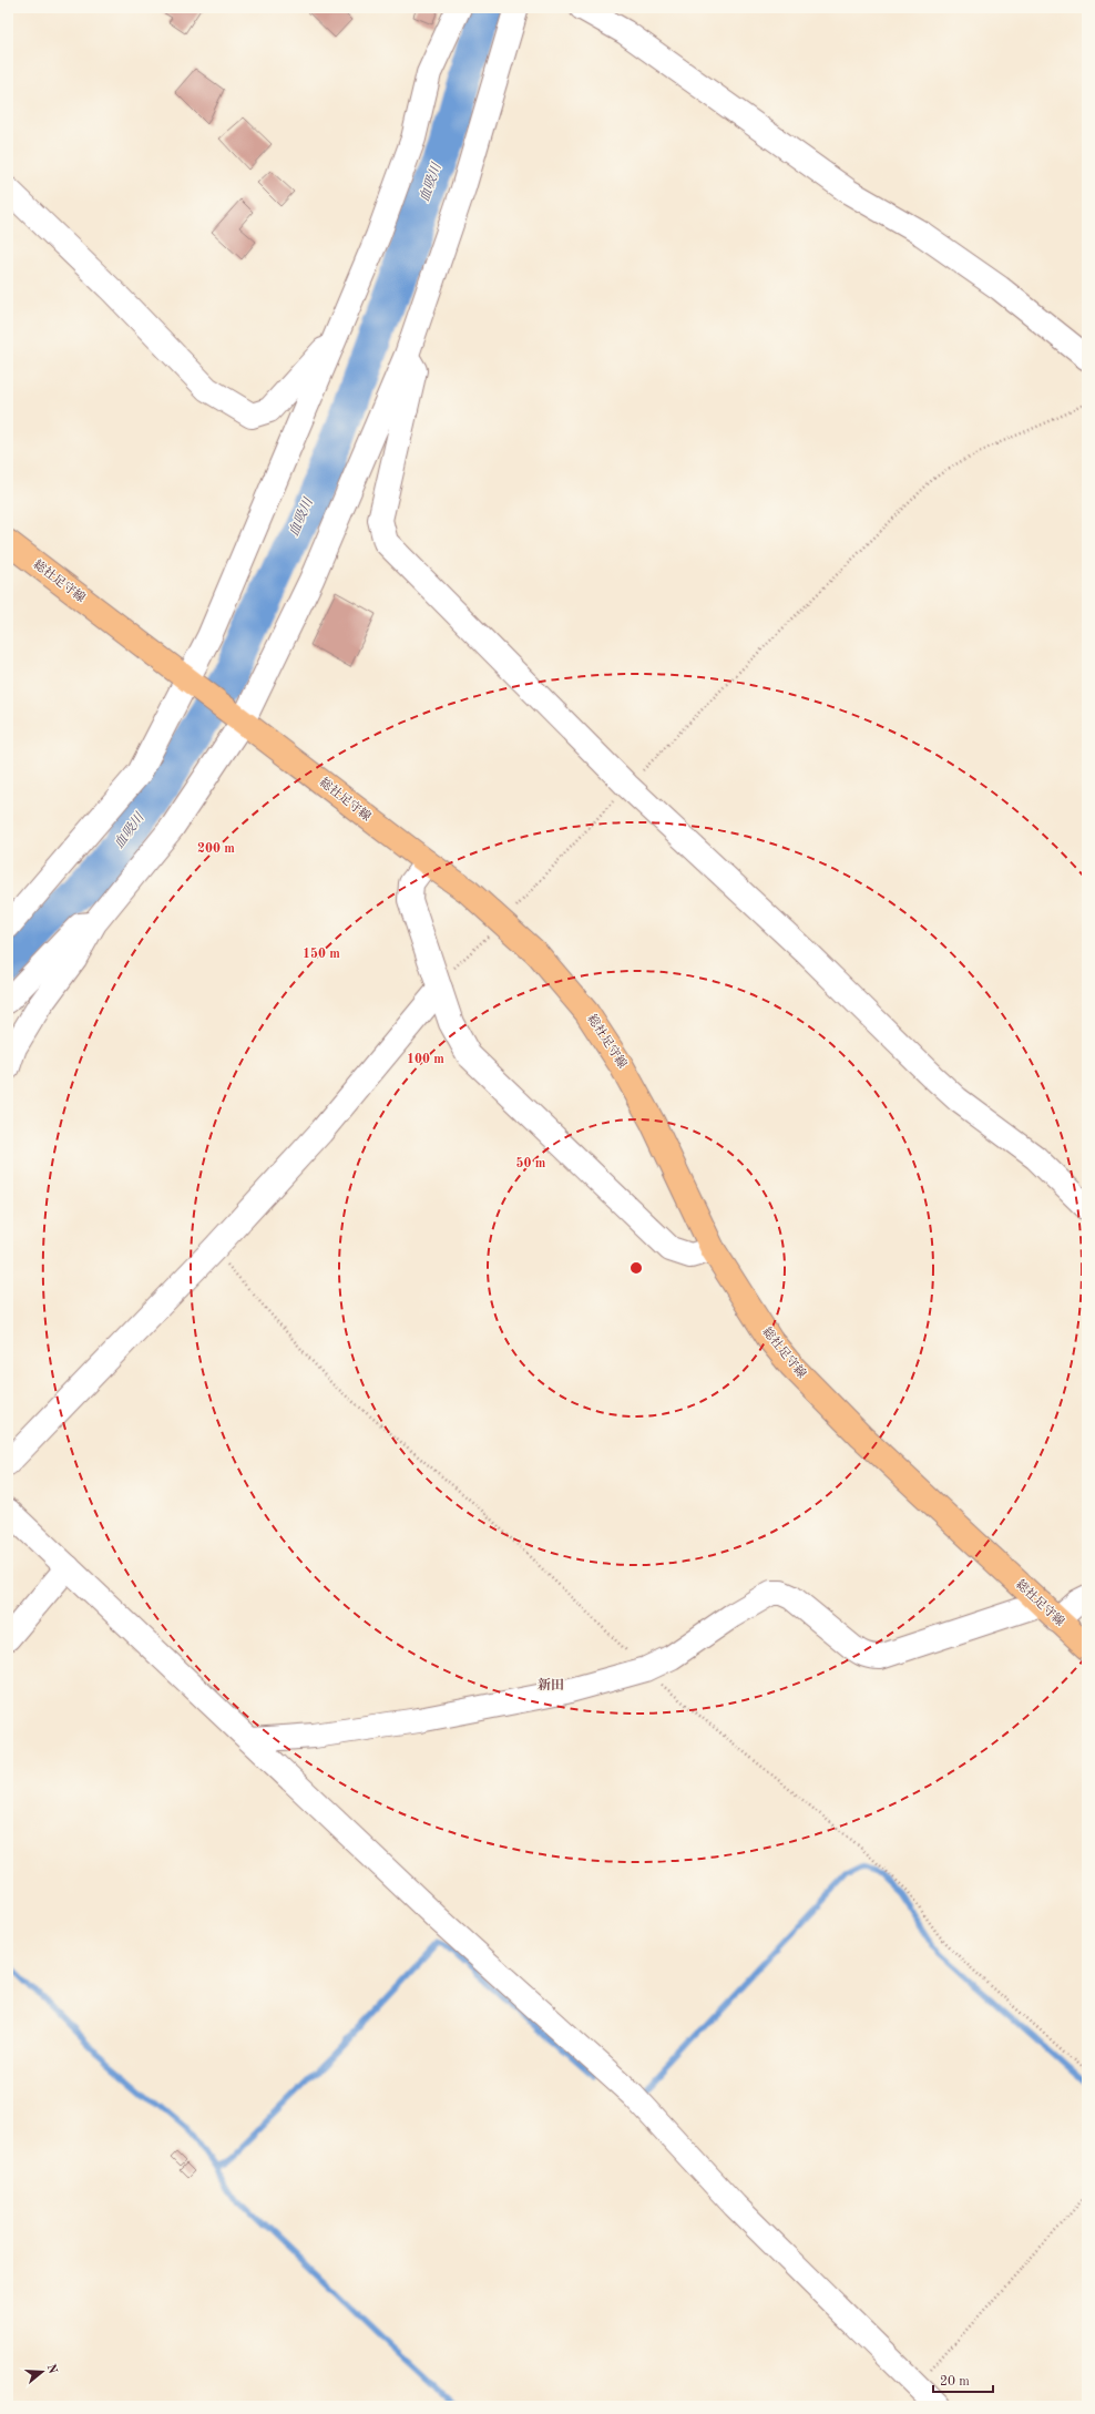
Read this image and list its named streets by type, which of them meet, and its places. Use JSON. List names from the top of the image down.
{
  "streets": {
    "main road": ["総社足守線"]
  },
  "districts": ["新田"],
  "water": ["血吸川"],
  "scale_bar": "20 m",
  "north": "right",
  "rings": [
    "200 m",
    "150 m",
    "100 m",
    "50 m"
  ]
}
